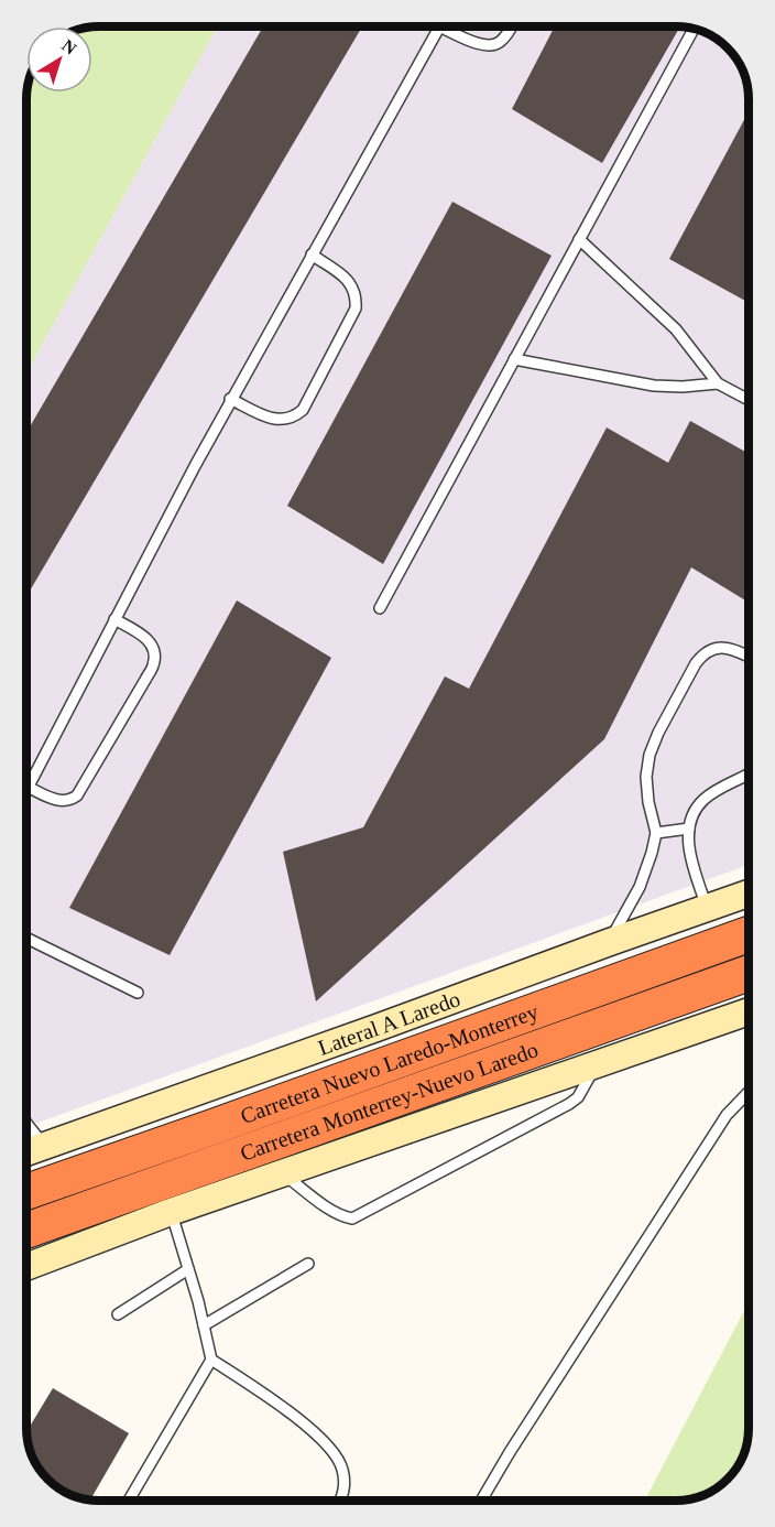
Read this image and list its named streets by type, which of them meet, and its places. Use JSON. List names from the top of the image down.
{
  "streets": {
    "highway": ["Carretera Nuevo Laredo-Monterrey", "Carretera Monterrey-Nuevo Laredo"],
    "street": ["Lateral A Laredo"]
  },
  "north": "top right"
}
